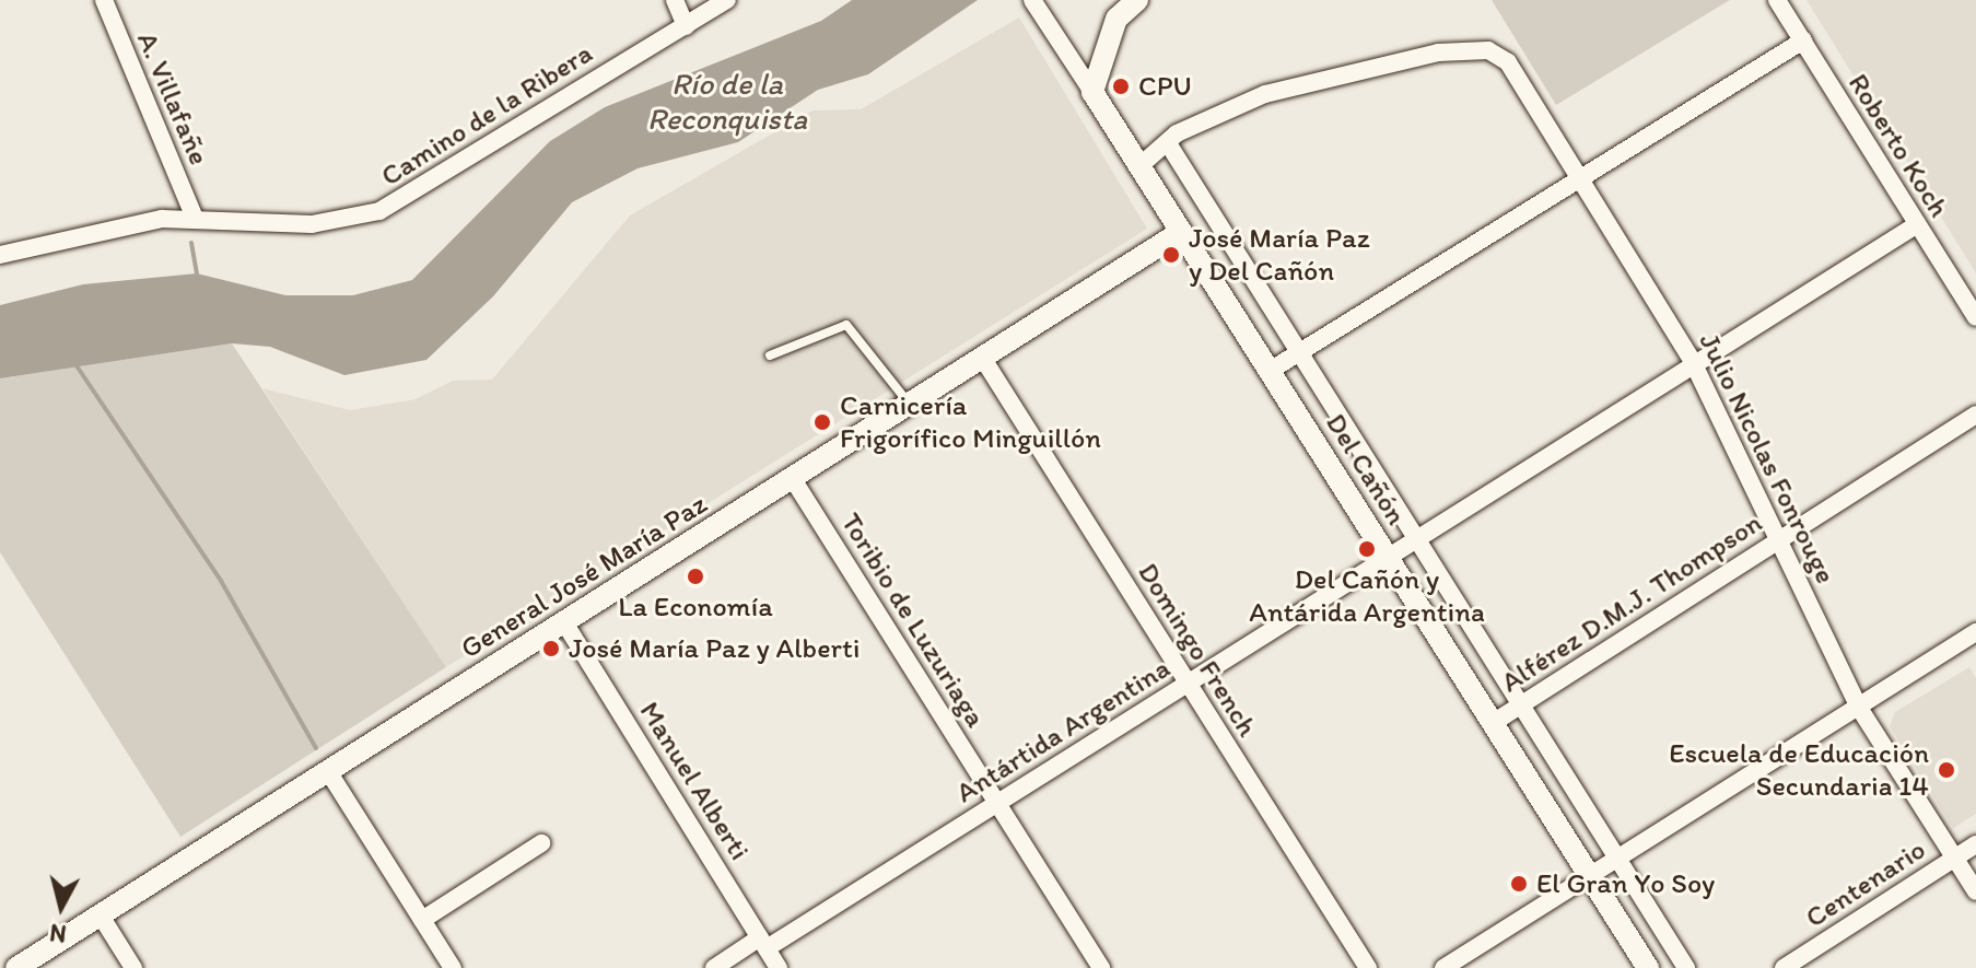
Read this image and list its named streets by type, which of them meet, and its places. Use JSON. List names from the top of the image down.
{
  "streets": {
    "street": [
      "A. Villafañe",
      "Camino de la Ribera",
      "Roberto Koch",
      "Julio Nicolas Fonrouge",
      "Del Cañón",
      "General José María Paz",
      "Alférez D.M.J. Thompson",
      "Toribio de Luzuriaga",
      "Domingo French",
      "Antártida Argentina",
      "Manuel Alberti",
      "Centenario"
    ]
  },
  "crossings": [
    ["A. Villafañe", "Camino de la Ribera"],
    ["Roberto Koch", "Antártida Argentina"],
    ["Julio Nicolas Fonrouge", "Del Cañón"],
    ["Julio Nicolas Fonrouge", "Alférez D.M.J. Thompson"],
    ["Julio Nicolas Fonrouge", "Antártida Argentina"],
    ["Julio Nicolas Fonrouge", "Centenario"],
    ["Del Cañón", "General José María Paz"],
    ["Del Cañón", "Alférez D.M.J. Thompson"],
    ["Del Cañón", "Antártida Argentina"],
    ["General José María Paz", "Toribio de Luzuriaga"],
    ["General José María Paz", "Domingo French"],
    ["General José María Paz", "Manuel Alberti"],
    ["Toribio de Luzuriaga", "Antártida Argentina"],
    ["Domingo French", "Antártida Argentina"],
    ["Antártida Argentina", "Manuel Alberti"]
  ],
  "water": ["Río de la Reconquista"],
  "places": [
    "CPU",
    "José María Paz y Del Cañón",
    "Carnicería Frigorífico Minguillón",
    "Del Cañón y Antárida Argentina",
    "La Economía",
    "José María Paz y Alberti",
    "Escuela de Educación Secundaria 14",
    "El Gran Yo Soy"
  ],
  "north": "bottom"
}
